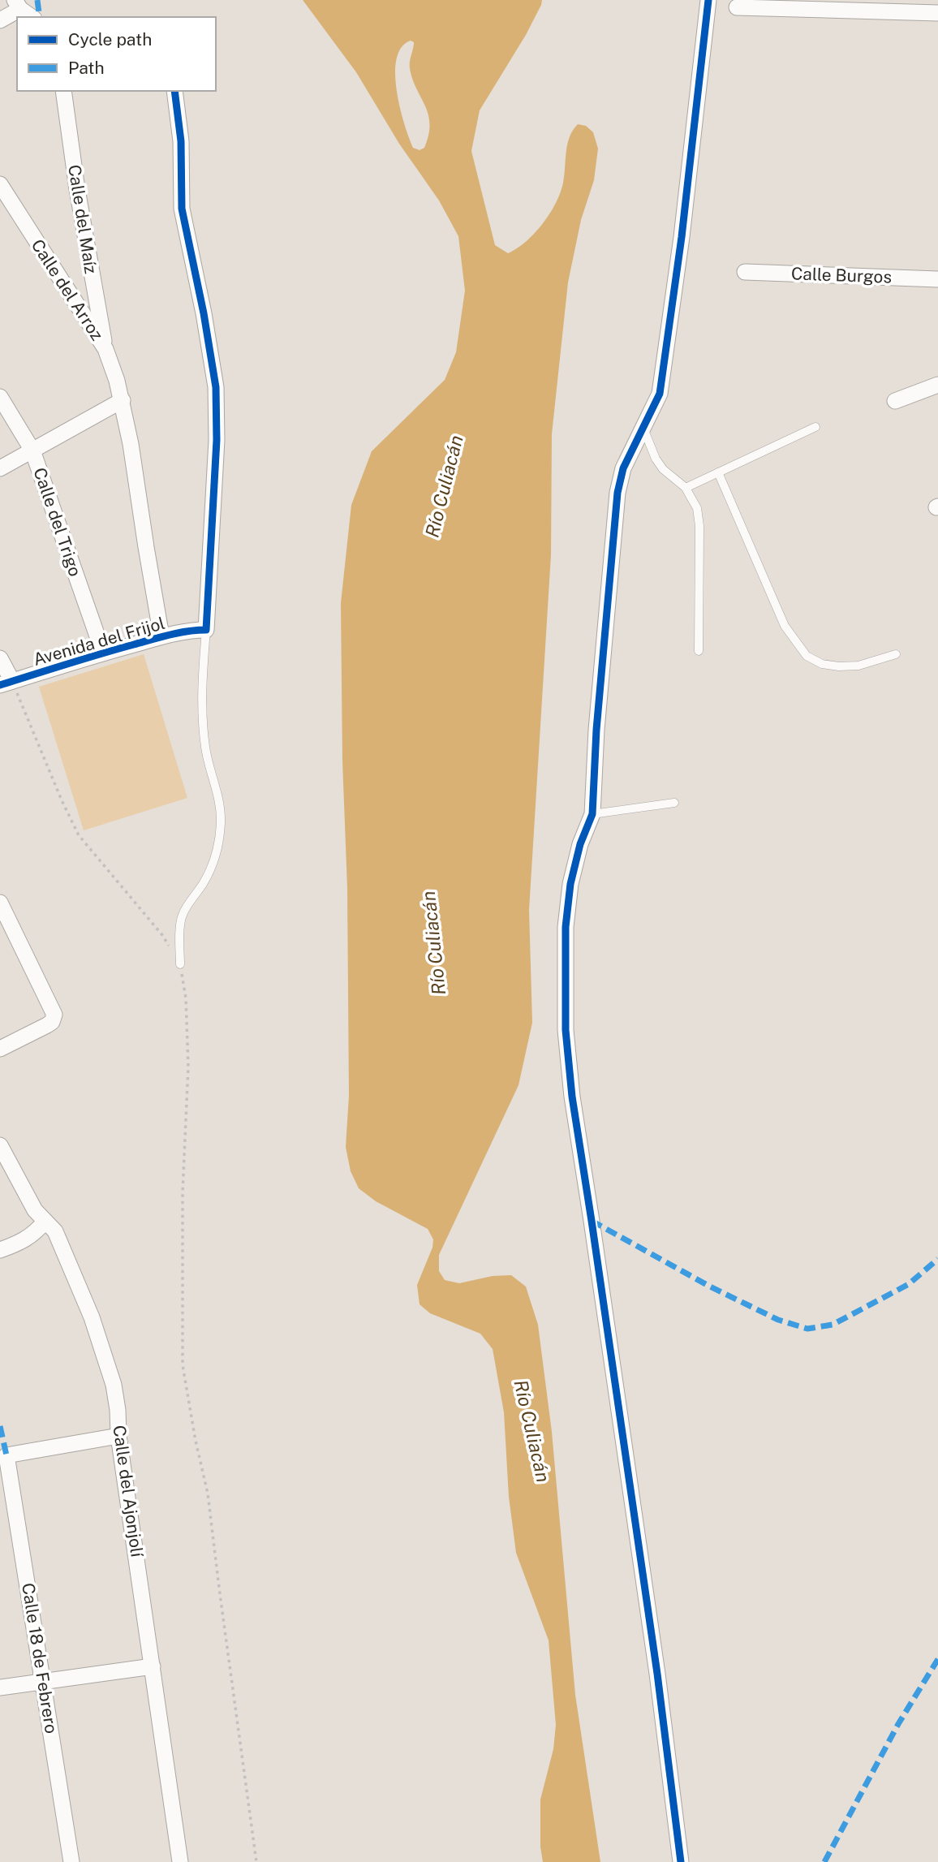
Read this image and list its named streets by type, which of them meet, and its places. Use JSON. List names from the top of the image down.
{
  "streets": {
    "street": [
      "Calle del Maíz",
      "Calle Burgos",
      "Calle del Arroz",
      "Calle del Trigo",
      "Avenida del Frijol",
      "Calle del Ajonjolí",
      "Calle 18 de Febrero"
    ]
  },
  "crossings": [
    ["Calle del Maíz", "Calle del Arroz"],
    ["Calle del Trigo", "Avenida del Frijol"],
    ["Calle del Ajonjolí", "Calle 18 de Febrero"]
  ],
  "water": ["Río Culiacán"],
  "legend": ["Cycle path", "Path"]
}
